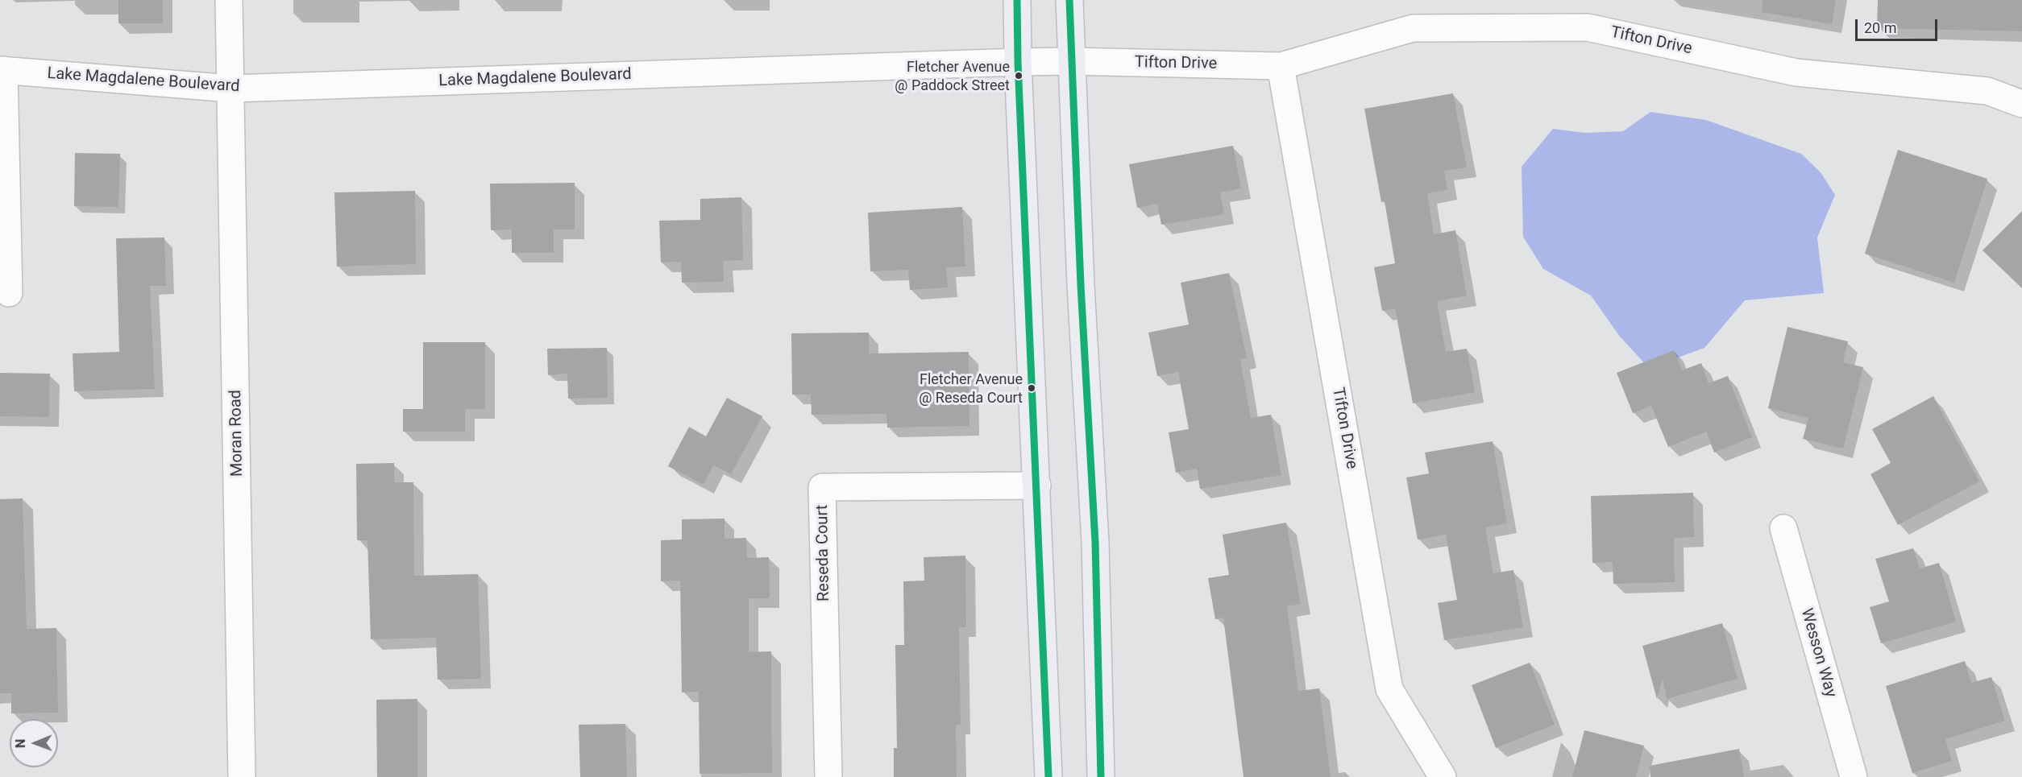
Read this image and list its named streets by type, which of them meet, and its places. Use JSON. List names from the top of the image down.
{
  "streets": {
    "street": [
      "Tifton Drive",
      "Lake Magdalene Boulevard",
      "Moran Road",
      "Reseda Court",
      "Wesson Way"
    ]
  },
  "crossings": [
    ["Tifton Drive", "Lake Magdalene Boulevard"],
    ["Lake Magdalene Boulevard", "Moran Road"]
  ],
  "places": ["Fletcher Avenue @ Paddock Street", "Fletcher Avenue @ Reseda Court"],
  "scale_bar": "20 m",
  "north": "left"
}
